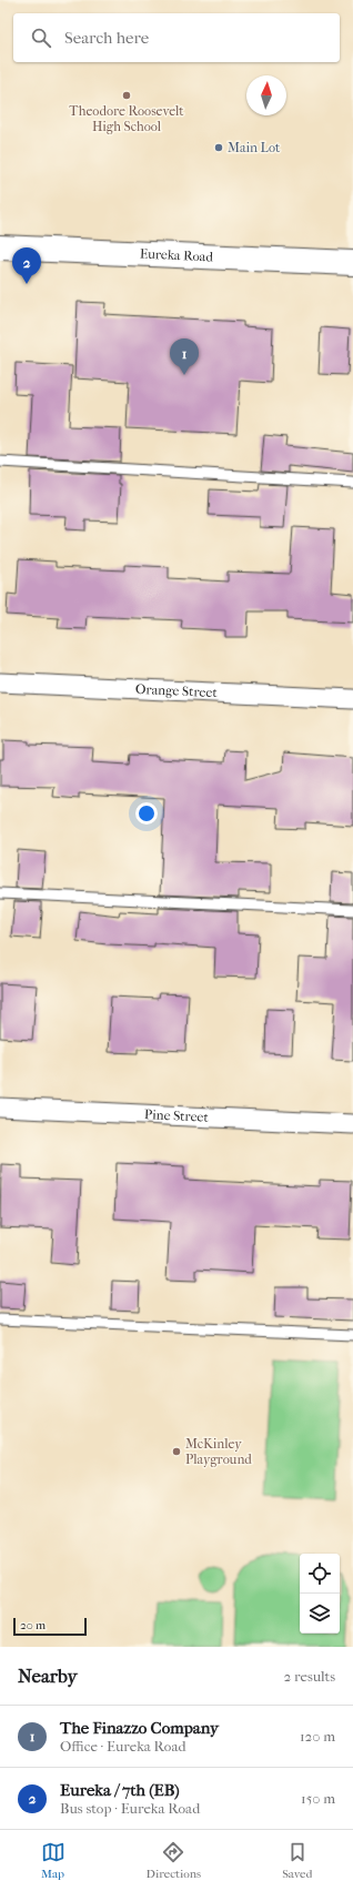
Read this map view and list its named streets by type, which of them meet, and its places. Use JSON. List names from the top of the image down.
{
  "streets": {
    "main road": ["Eureka Road"],
    "street": ["Orange Street", "Pine Street"]
  },
  "places": ["Theodore Roosevelt High School", "Main Lot", "McKinley Playground"],
  "scale_bar": "20 m",
  "north": "top",
  "page": {
    "search": "Search here",
    "pins": ["2", "1"],
    "scale": "20 m",
    "heading": ["Nearby", "2 results"],
    "list": [
      {
        "mark": "1",
        "name": "The Finazzo Company",
        "note": "Office · Eureka Road",
        "value": "120 m"
      },
      {
        "mark": "2",
        "name": "Eureka / 7th (EB)",
        "note": "Bus stop · Eureka Road",
        "value": "150 m"
      }
    ],
    "nav": ["Map", "Directions", "Saved"]
  }
}
